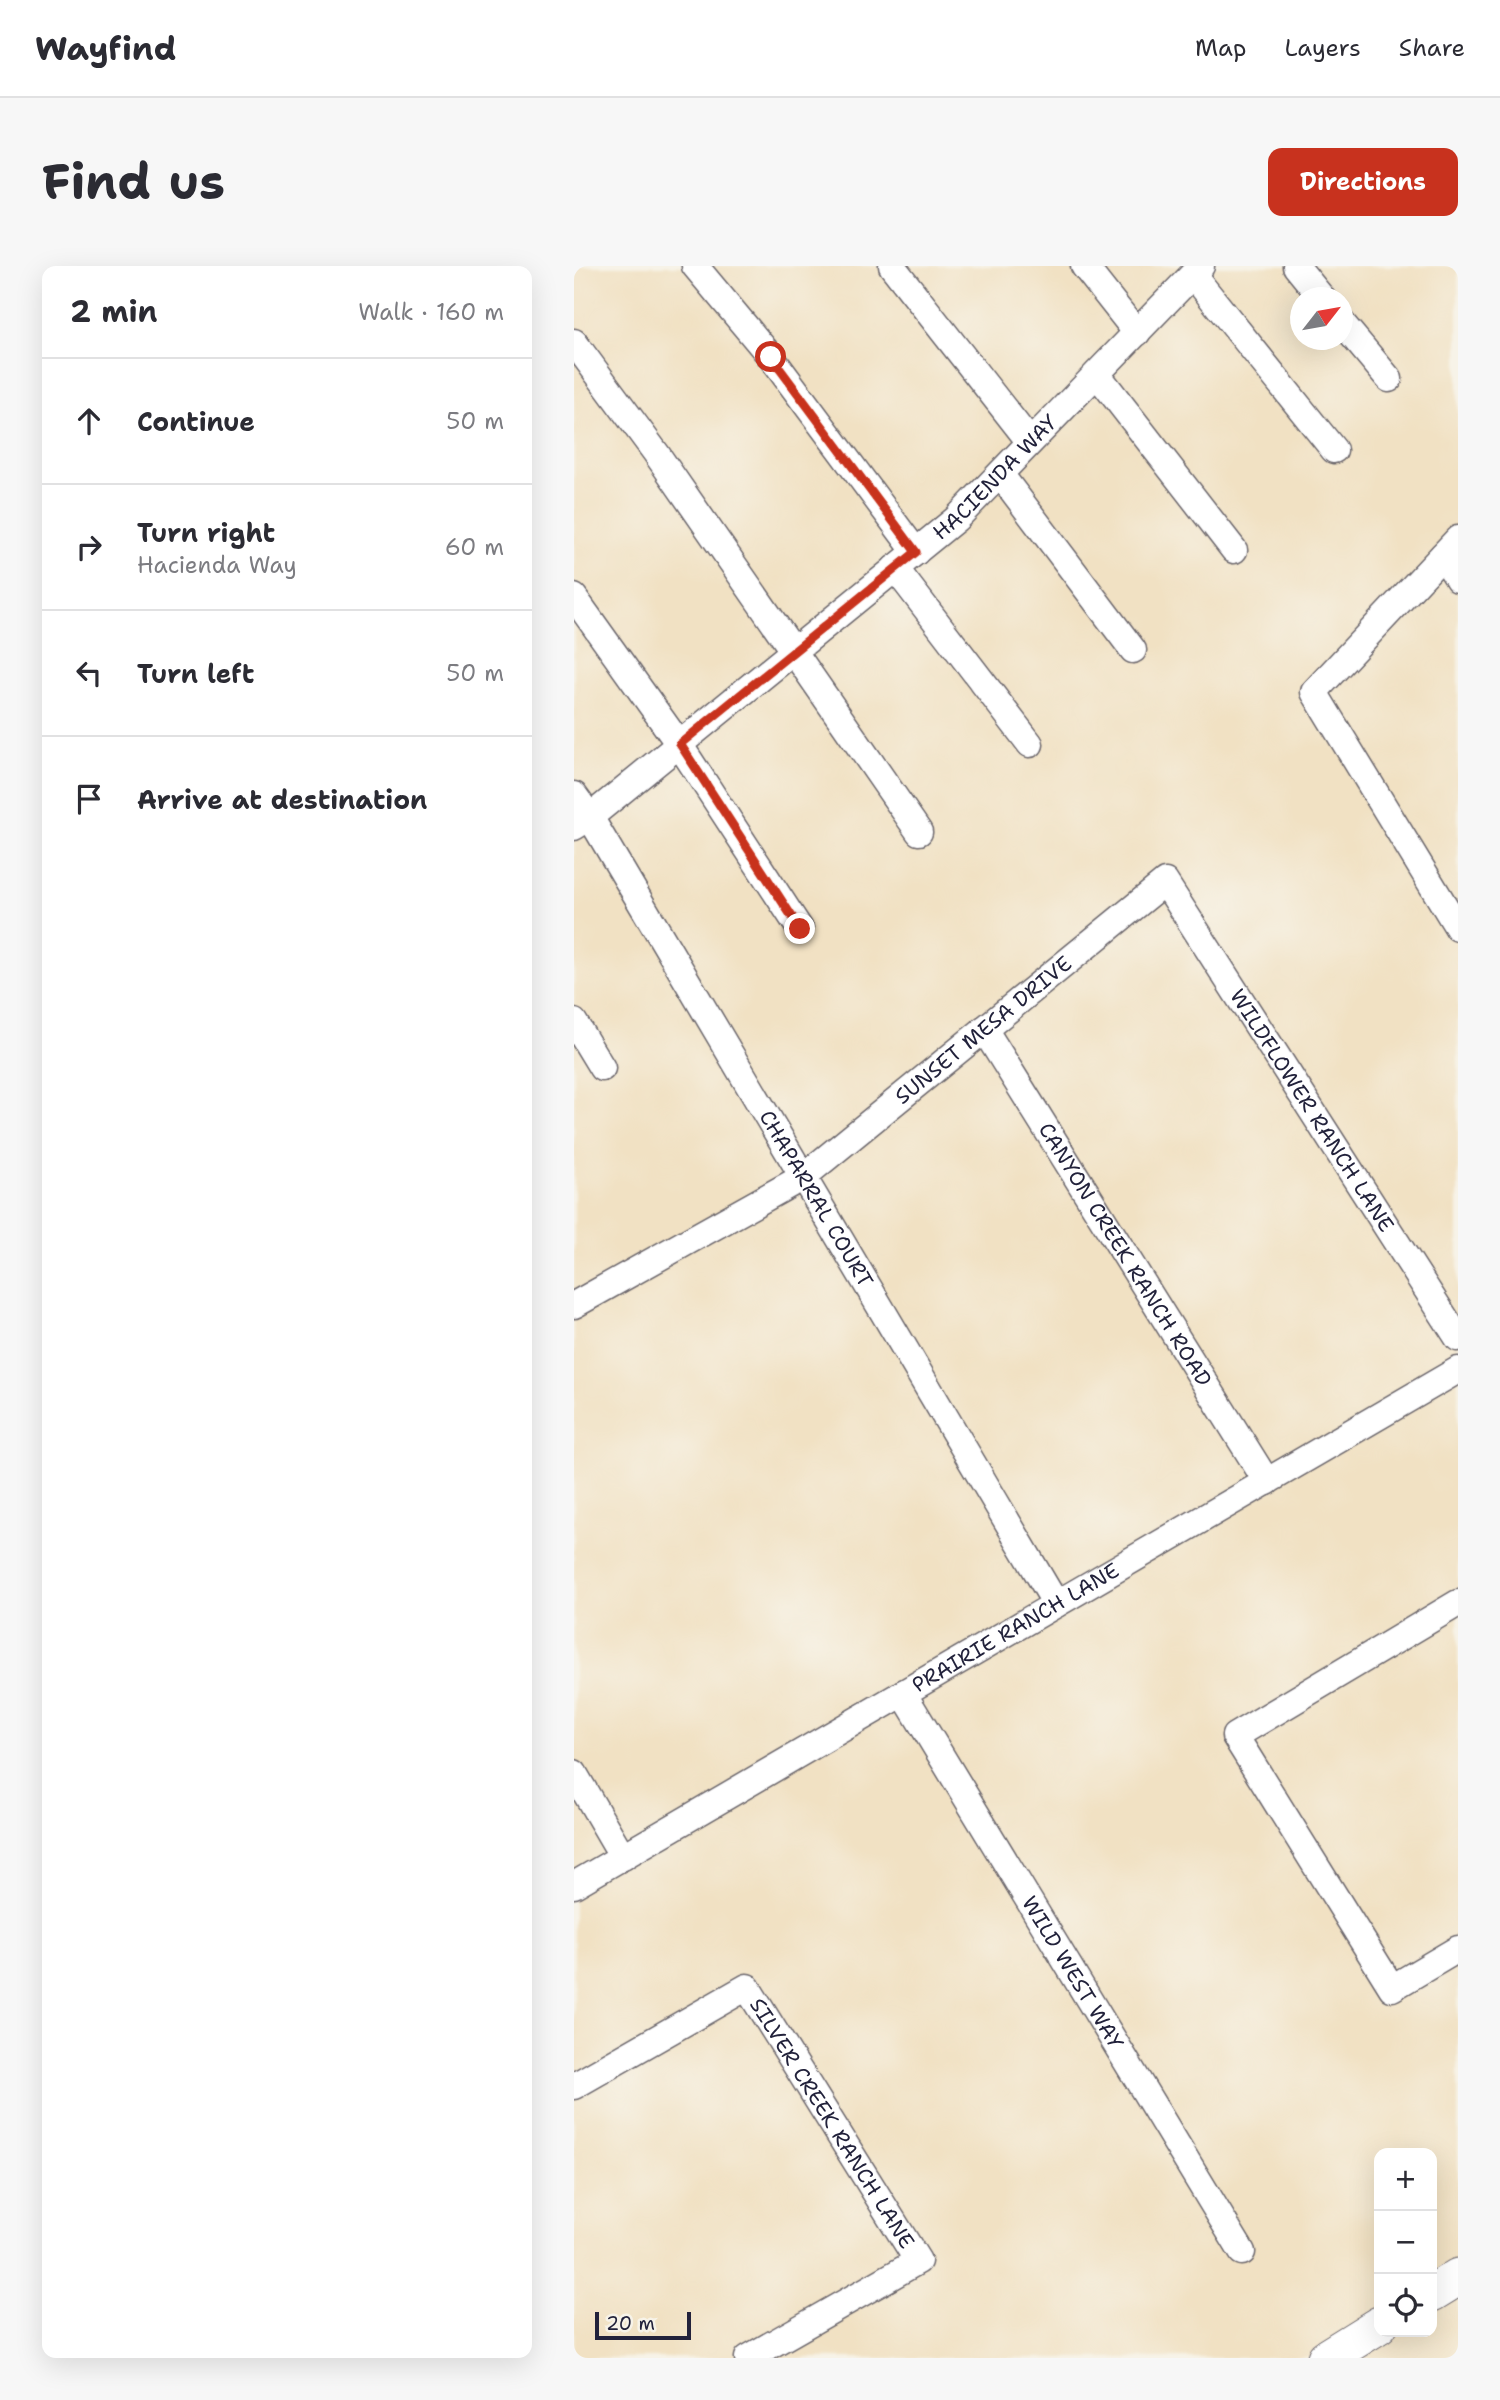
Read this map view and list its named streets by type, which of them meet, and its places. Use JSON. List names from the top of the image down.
{
  "streets": {
    "street": [
      "HACIENDA WAY",
      "SUNSET MESA DRIVE",
      "WILDFLOWER RANCH LANE",
      "CHAPARRAL COURT",
      "CANYON CREEK RANCH ROAD",
      "PRAIRIE RANCH LANE",
      "WILD WEST WAY",
      "SILVER CREEK RANCH LANE"
    ]
  },
  "crossings": [
    ["HACIENDA WAY", "CHAPARRAL COURT"],
    ["SUNSET MESA DRIVE", "WILDFLOWER RANCH LANE"],
    ["SUNSET MESA DRIVE", "CHAPARRAL COURT"],
    ["SUNSET MESA DRIVE", "CANYON CREEK RANCH ROAD"],
    ["CHAPARRAL COURT", "PRAIRIE RANCH LANE"],
    ["CANYON CREEK RANCH ROAD", "PRAIRIE RANCH LANE"],
    ["PRAIRIE RANCH LANE", "WILD WEST WAY"]
  ],
  "scale_bar": "20 m",
  "north": "top right",
  "page": {
    "header": "Wayfind",
    "nav": ["Map", "Layers", "Share"],
    "buttons": "Directions",
    "title": "Find us",
    "heading": ["2 min", "Walk · 160 m"],
    "list": [
      ["Continue", "50 m"],
      ["Turn right", "Hacienda Way", "60 m"],
      ["Turn left", "50 m"],
      "Arrive at destination"
    ],
    "map_buttons": ["+", "−"],
    "scale": "20 m"
  }
}
